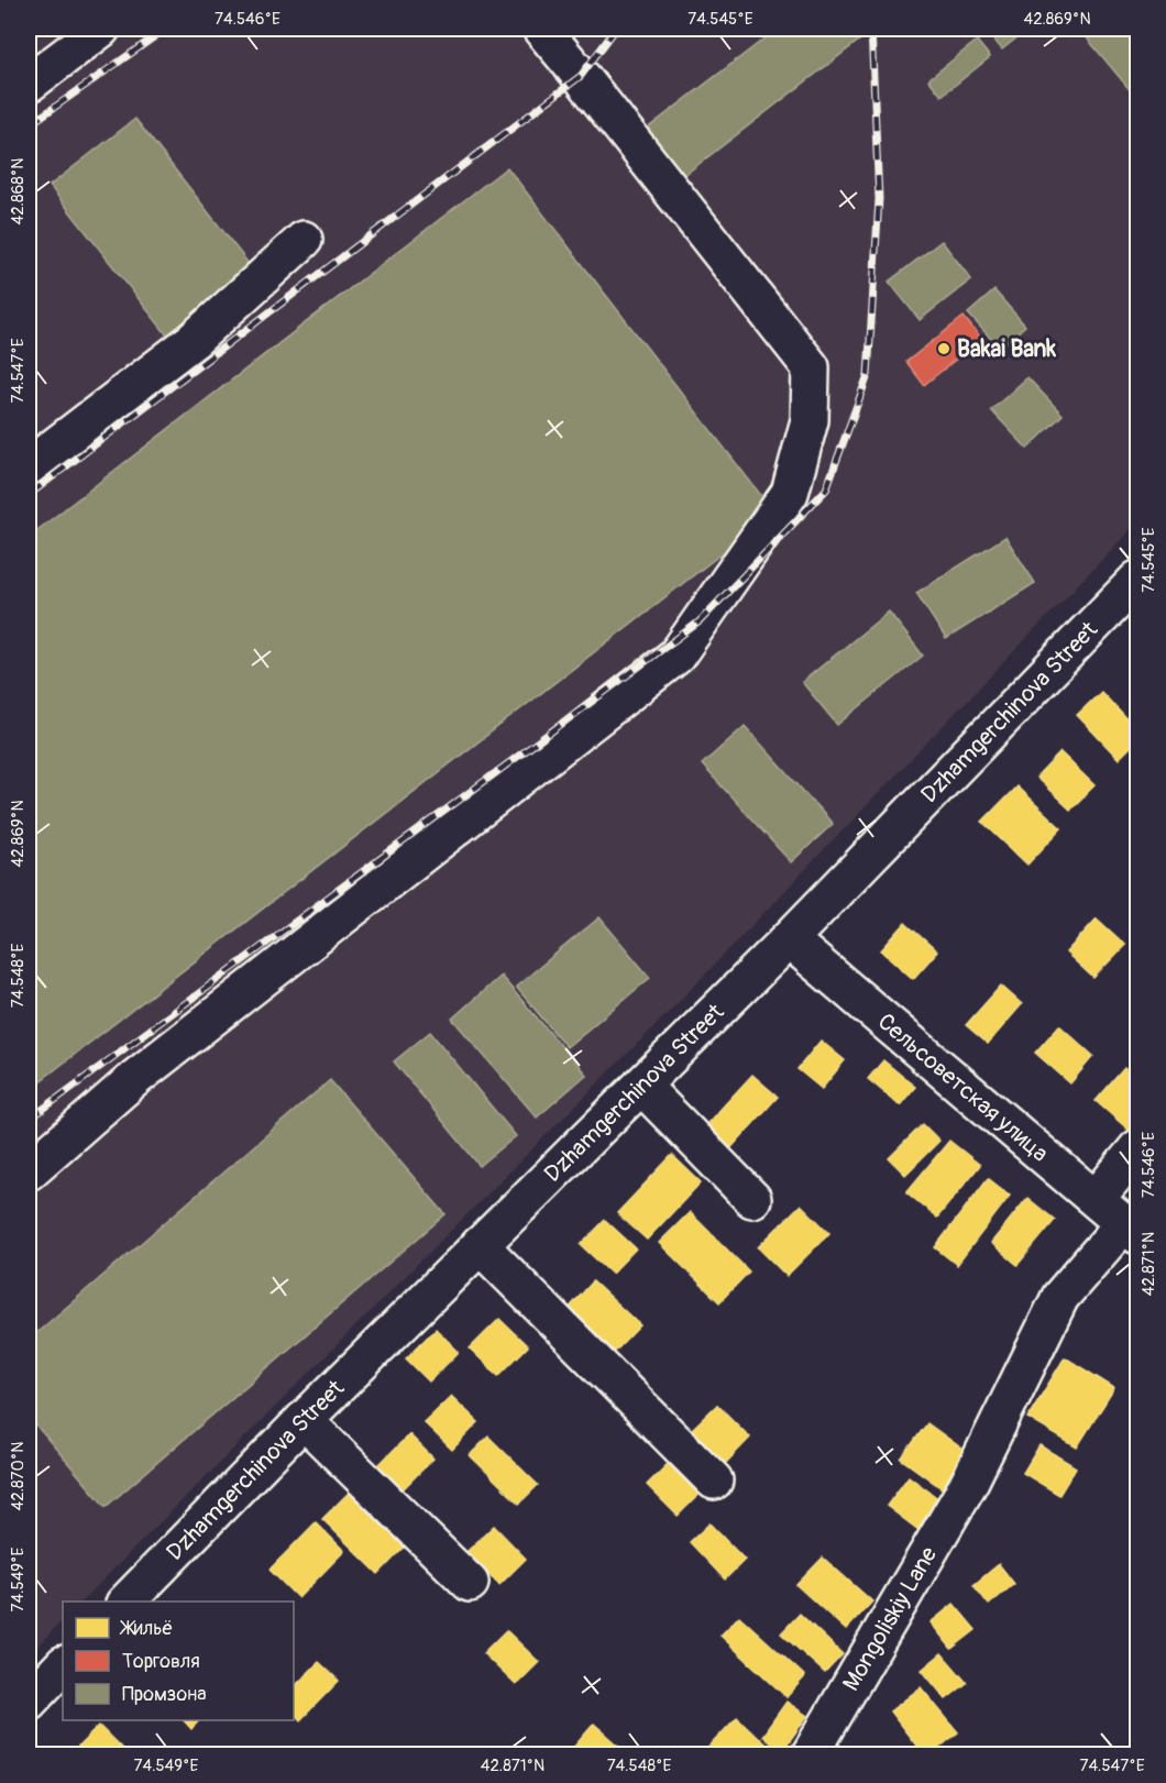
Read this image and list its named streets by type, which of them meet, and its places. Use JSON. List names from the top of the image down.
{
  "streets": {
    "street": ["Dzhamgerchinova Street", "Сельсоветская улица", "Mongoliskiy Lane"]
  },
  "crossings": [
    ["Dzhamgerchinova Street", "Сельсоветская улица"],
    ["Сельсоветская улица", "Mongoliskiy Lane"]
  ],
  "places": ["Bakai Bank"],
  "legend": ["Жильё", "Торговля", "Промзона"],
  "coordinates": [
    "74.546°E",
    "74.545°E",
    "42.869°N",
    "42.868°N",
    "74.547°E",
    "74.548°E",
    "42.871°N",
    "42.870°N",
    "74.549°E"
  ]
}
